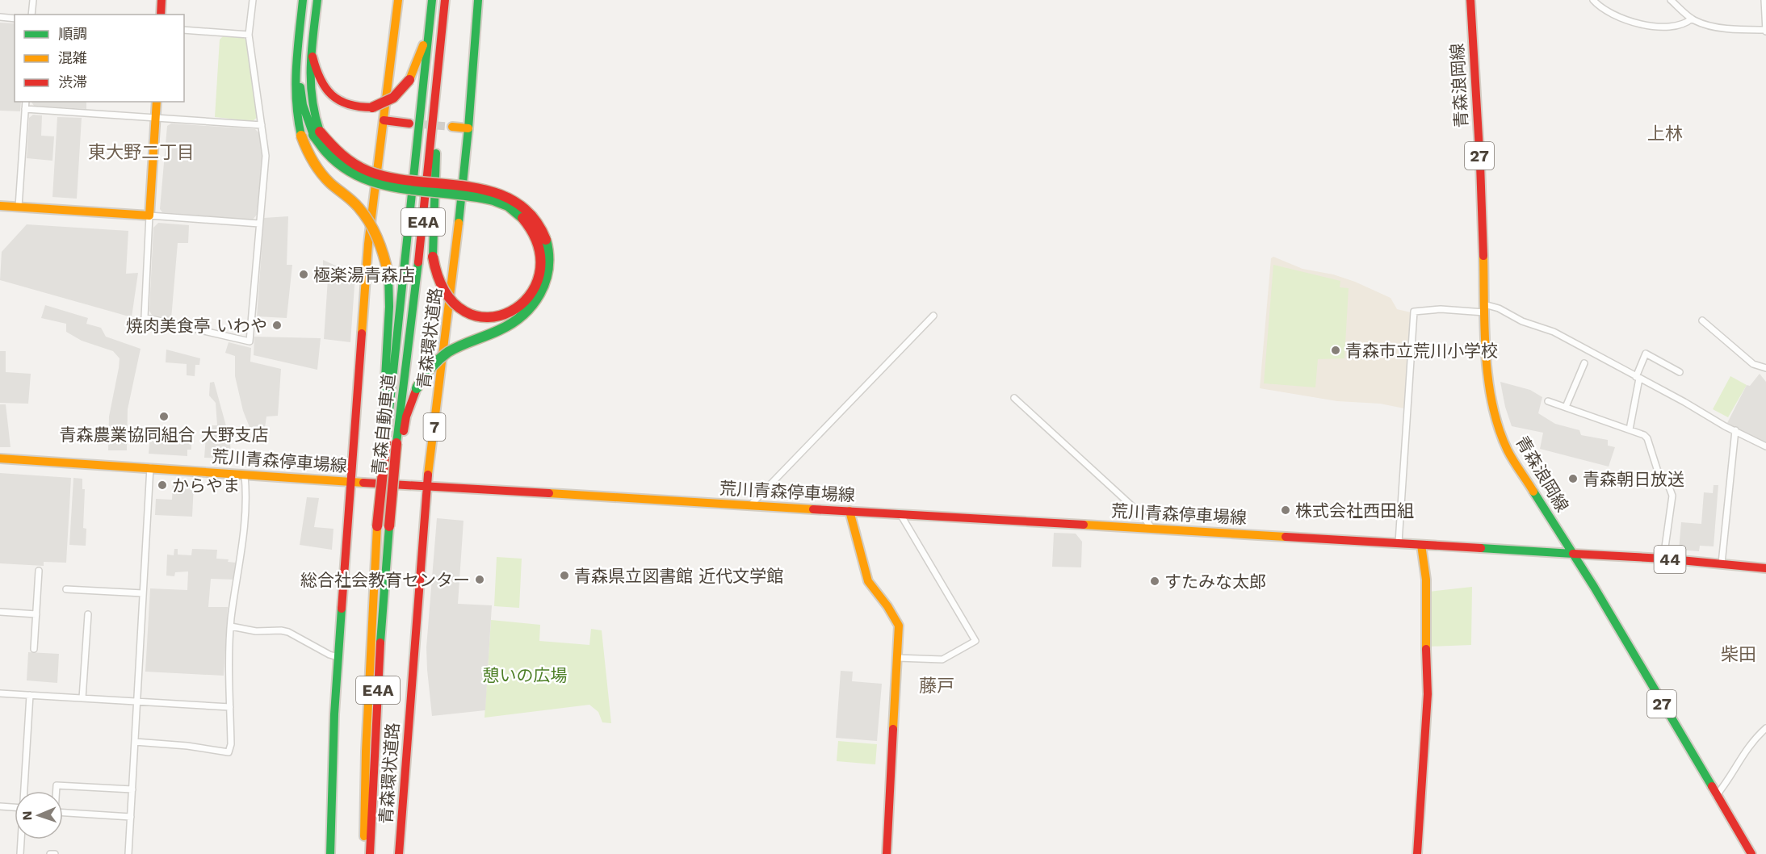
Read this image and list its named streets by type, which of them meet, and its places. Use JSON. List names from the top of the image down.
{
  "streets": {
    "main road": [
      "青森浪岡線",
      "27",
      "E4A",
      "青森環状道路",
      "青森自動車道",
      "7",
      "荒川青森停車場線",
      "44"
    ]
  },
  "crossings": [
    ["青森浪岡線", "荒川青森停車場線"],
    ["青森浪岡線", "44"],
    ["青森環状道路", "荒川青森停車場線"],
    ["荒川青森停車場線", "44"]
  ],
  "districts": [
    "上林",
    "東大野二丁目",
    "柴田",
    "藤戸"
  ],
  "parks": ["憩いの広場"],
  "places": [
    "極楽湯青森店",
    "焼肉美食亭 いわや",
    "青森市立荒川小学校",
    "青森農業協同組合 大野支店",
    "青森朝日放送",
    "からやま",
    "株式会社西田組",
    "青森県立図書館 近代文学館",
    "総合社会教育センター",
    "すたみな太郎"
  ],
  "legend": ["順調", "混雑", "渋滞"],
  "north": "left"
}
